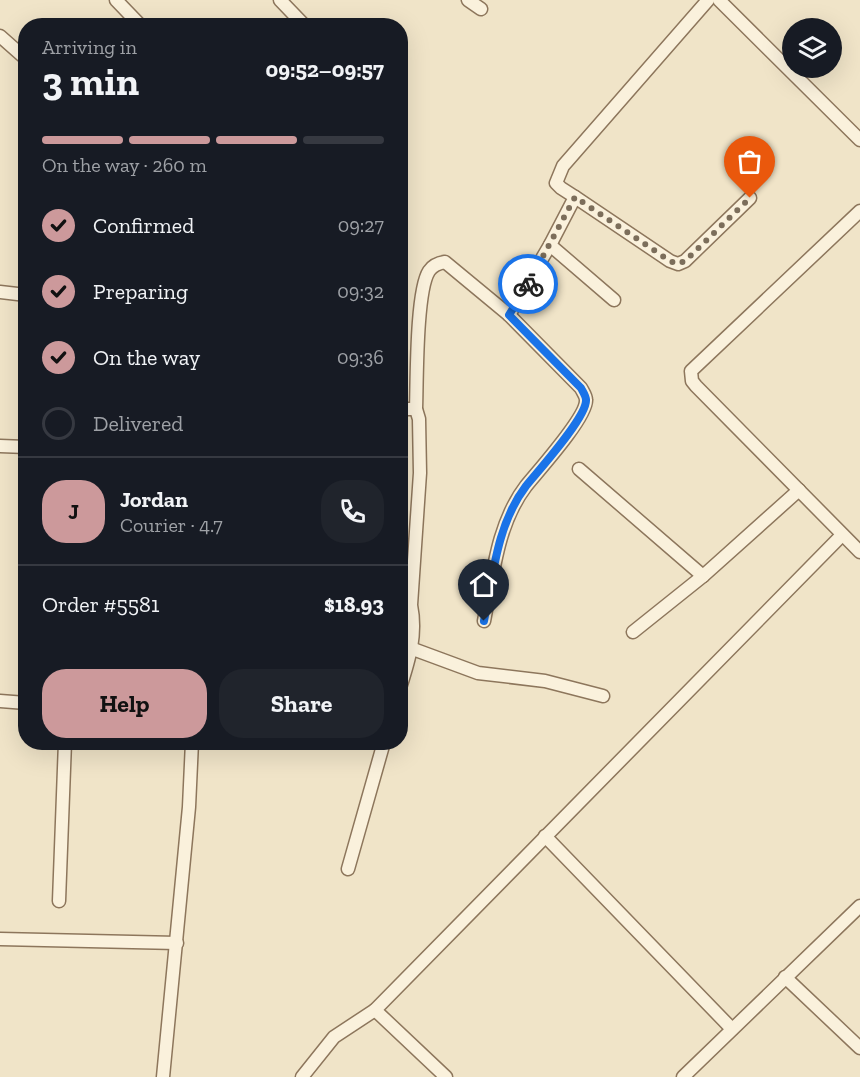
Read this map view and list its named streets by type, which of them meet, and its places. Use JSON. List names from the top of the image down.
{
  "page": {
    "heading": ["3 min", "Arriving in", "09:52–09:57"],
    "panel": [
      "Jordan",
      "Courier · 4.7",
      "Order #5581",
      "$18.93"
    ],
    "bar": "On the way · 260 m",
    "list": [
      ["Confirmed", "09:27"],
      ["Preparing", "09:32"],
      ["On the way", "09:36"],
      "Delivered"
    ],
    "round": "J",
    "buttons": ["Help", "Share"]
  }
}
